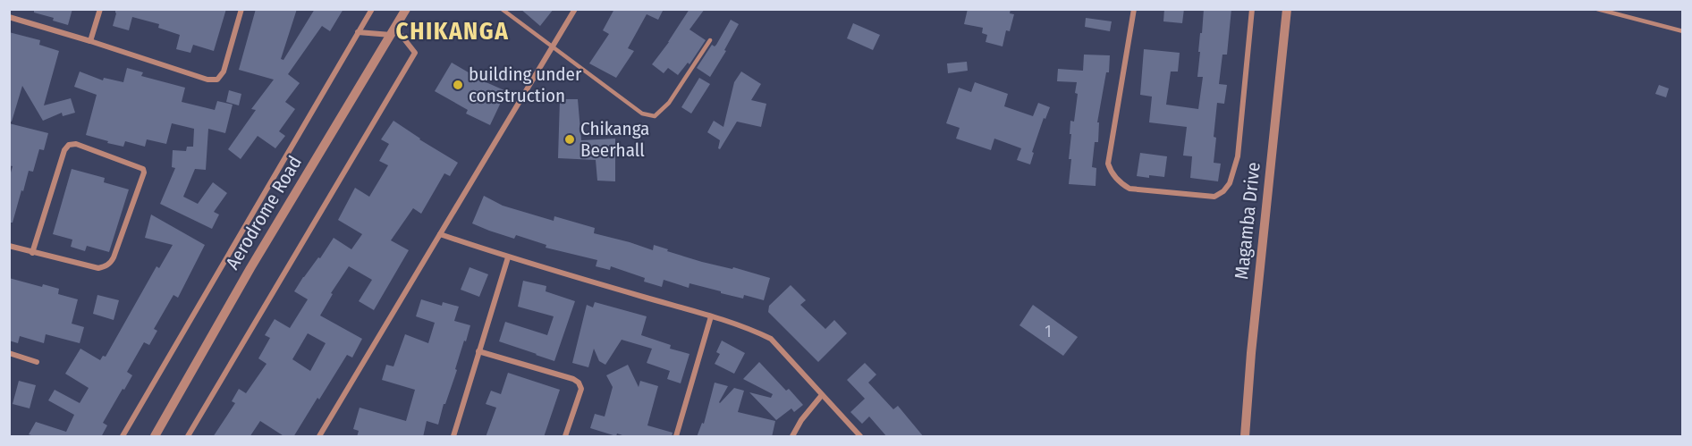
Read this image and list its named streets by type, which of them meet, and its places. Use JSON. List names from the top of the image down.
{
  "streets": {
    "street": ["Aerodrome Road", "Magamba Drive"]
  },
  "districts": ["CHIKANGA"],
  "places": ["building under construction", "Chikanga Beerhall"],
  "house_numbers": ["1"]
}
